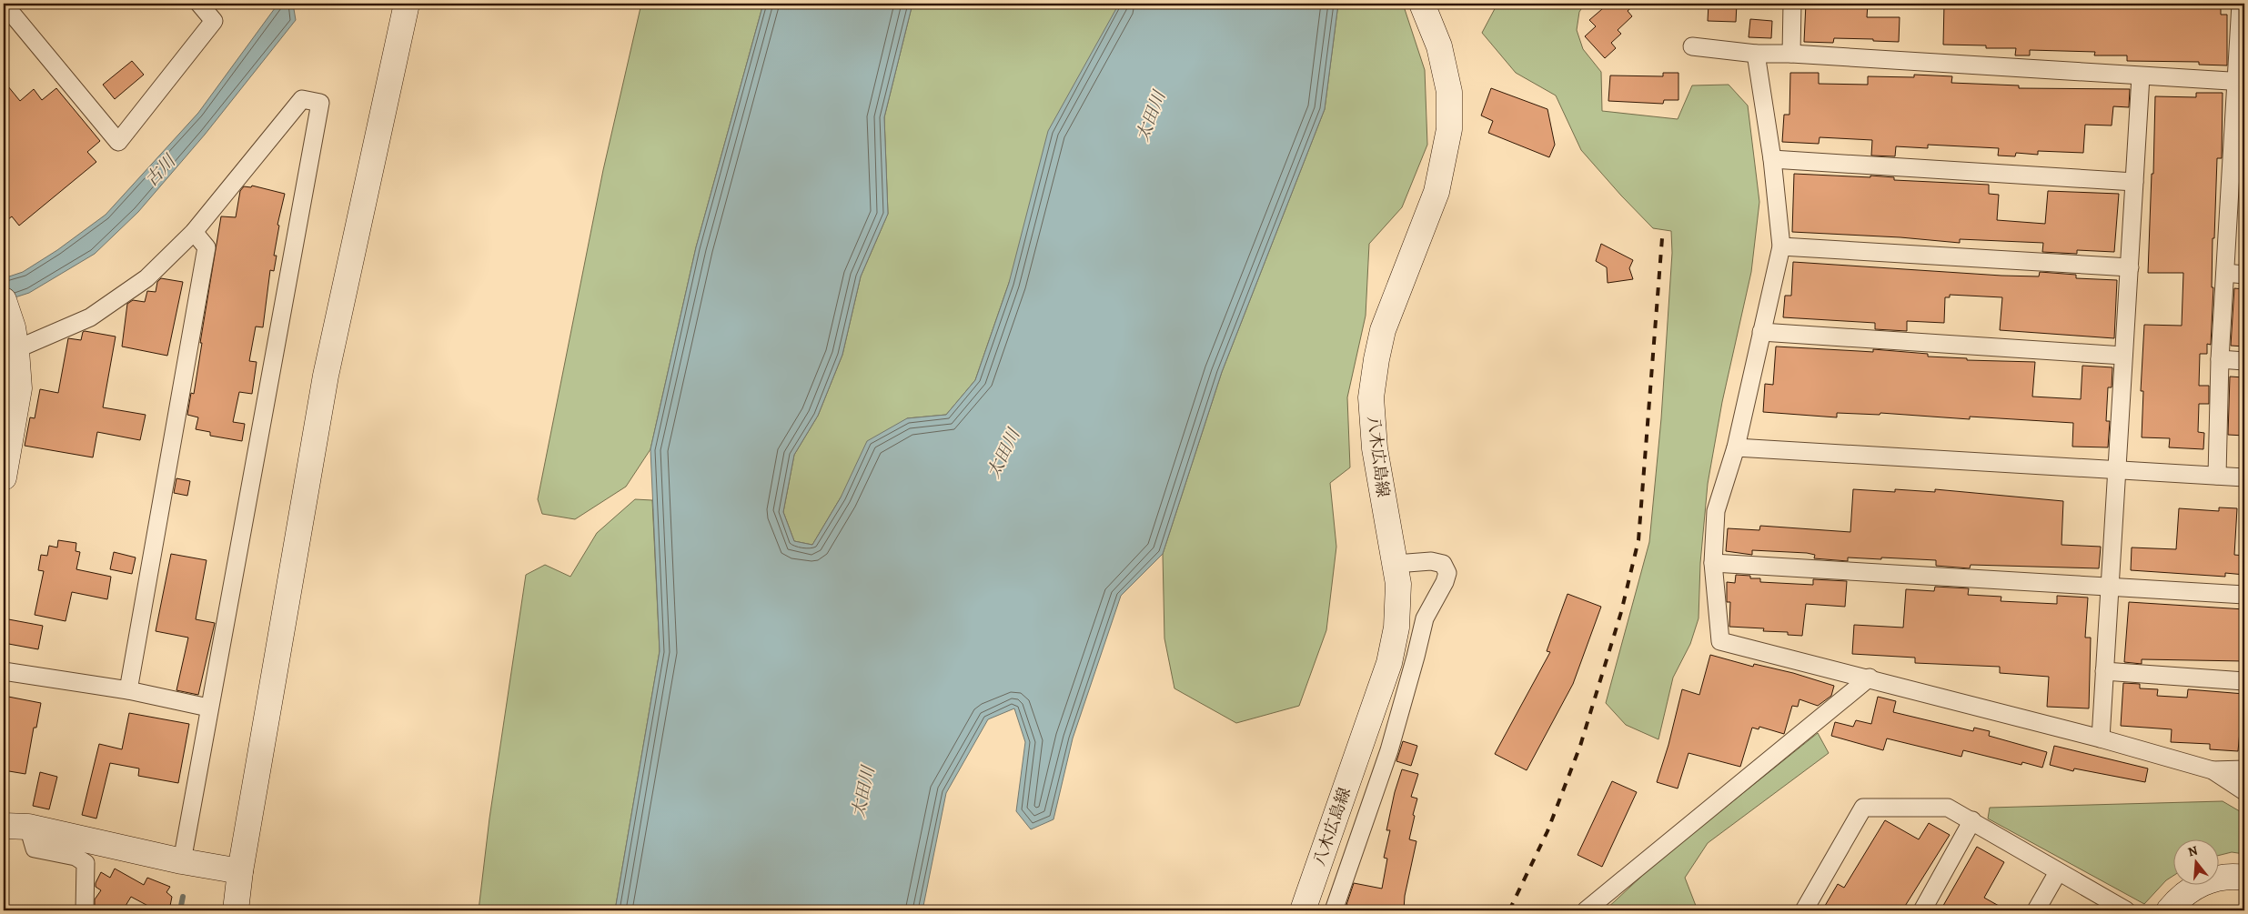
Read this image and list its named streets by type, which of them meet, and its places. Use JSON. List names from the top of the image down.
{
  "streets": {
    "street": ["八木広島線"]
  },
  "water": ["太田川", "古川"],
  "north": "top"
}
